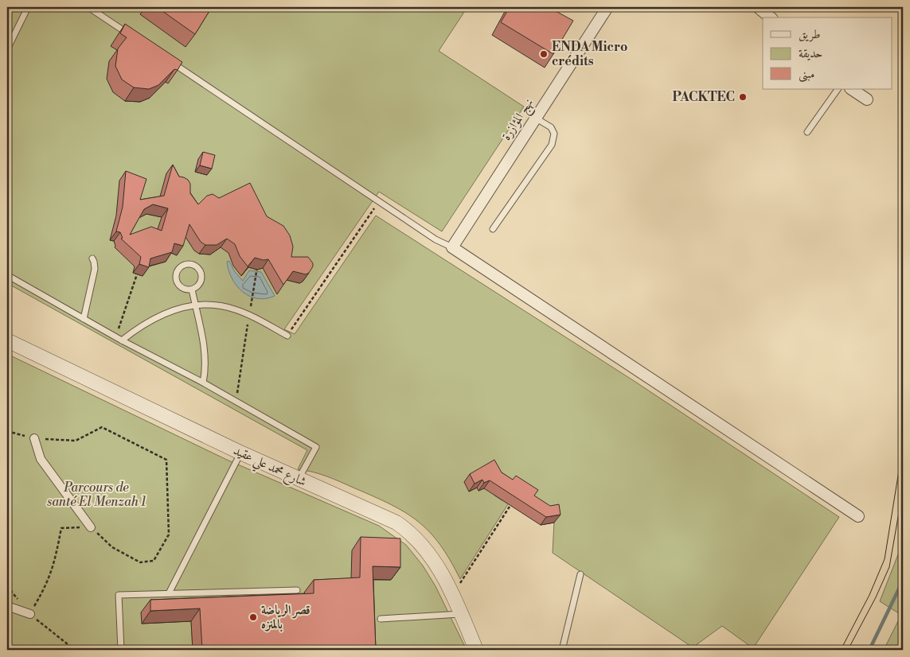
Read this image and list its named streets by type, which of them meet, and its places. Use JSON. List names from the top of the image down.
{
  "streets": {
    "street": ["نهج المؤازرة", "شارع محمد علي عقيد"]
  },
  "parks": ["Parcours de santé El Menzah 1"],
  "places": ["ENDA Micro crédits", "PACKTEC", "قصر الرياضة بالمنزه"],
  "legend": ["طريق", "حديقة", "مبنى"]
}
